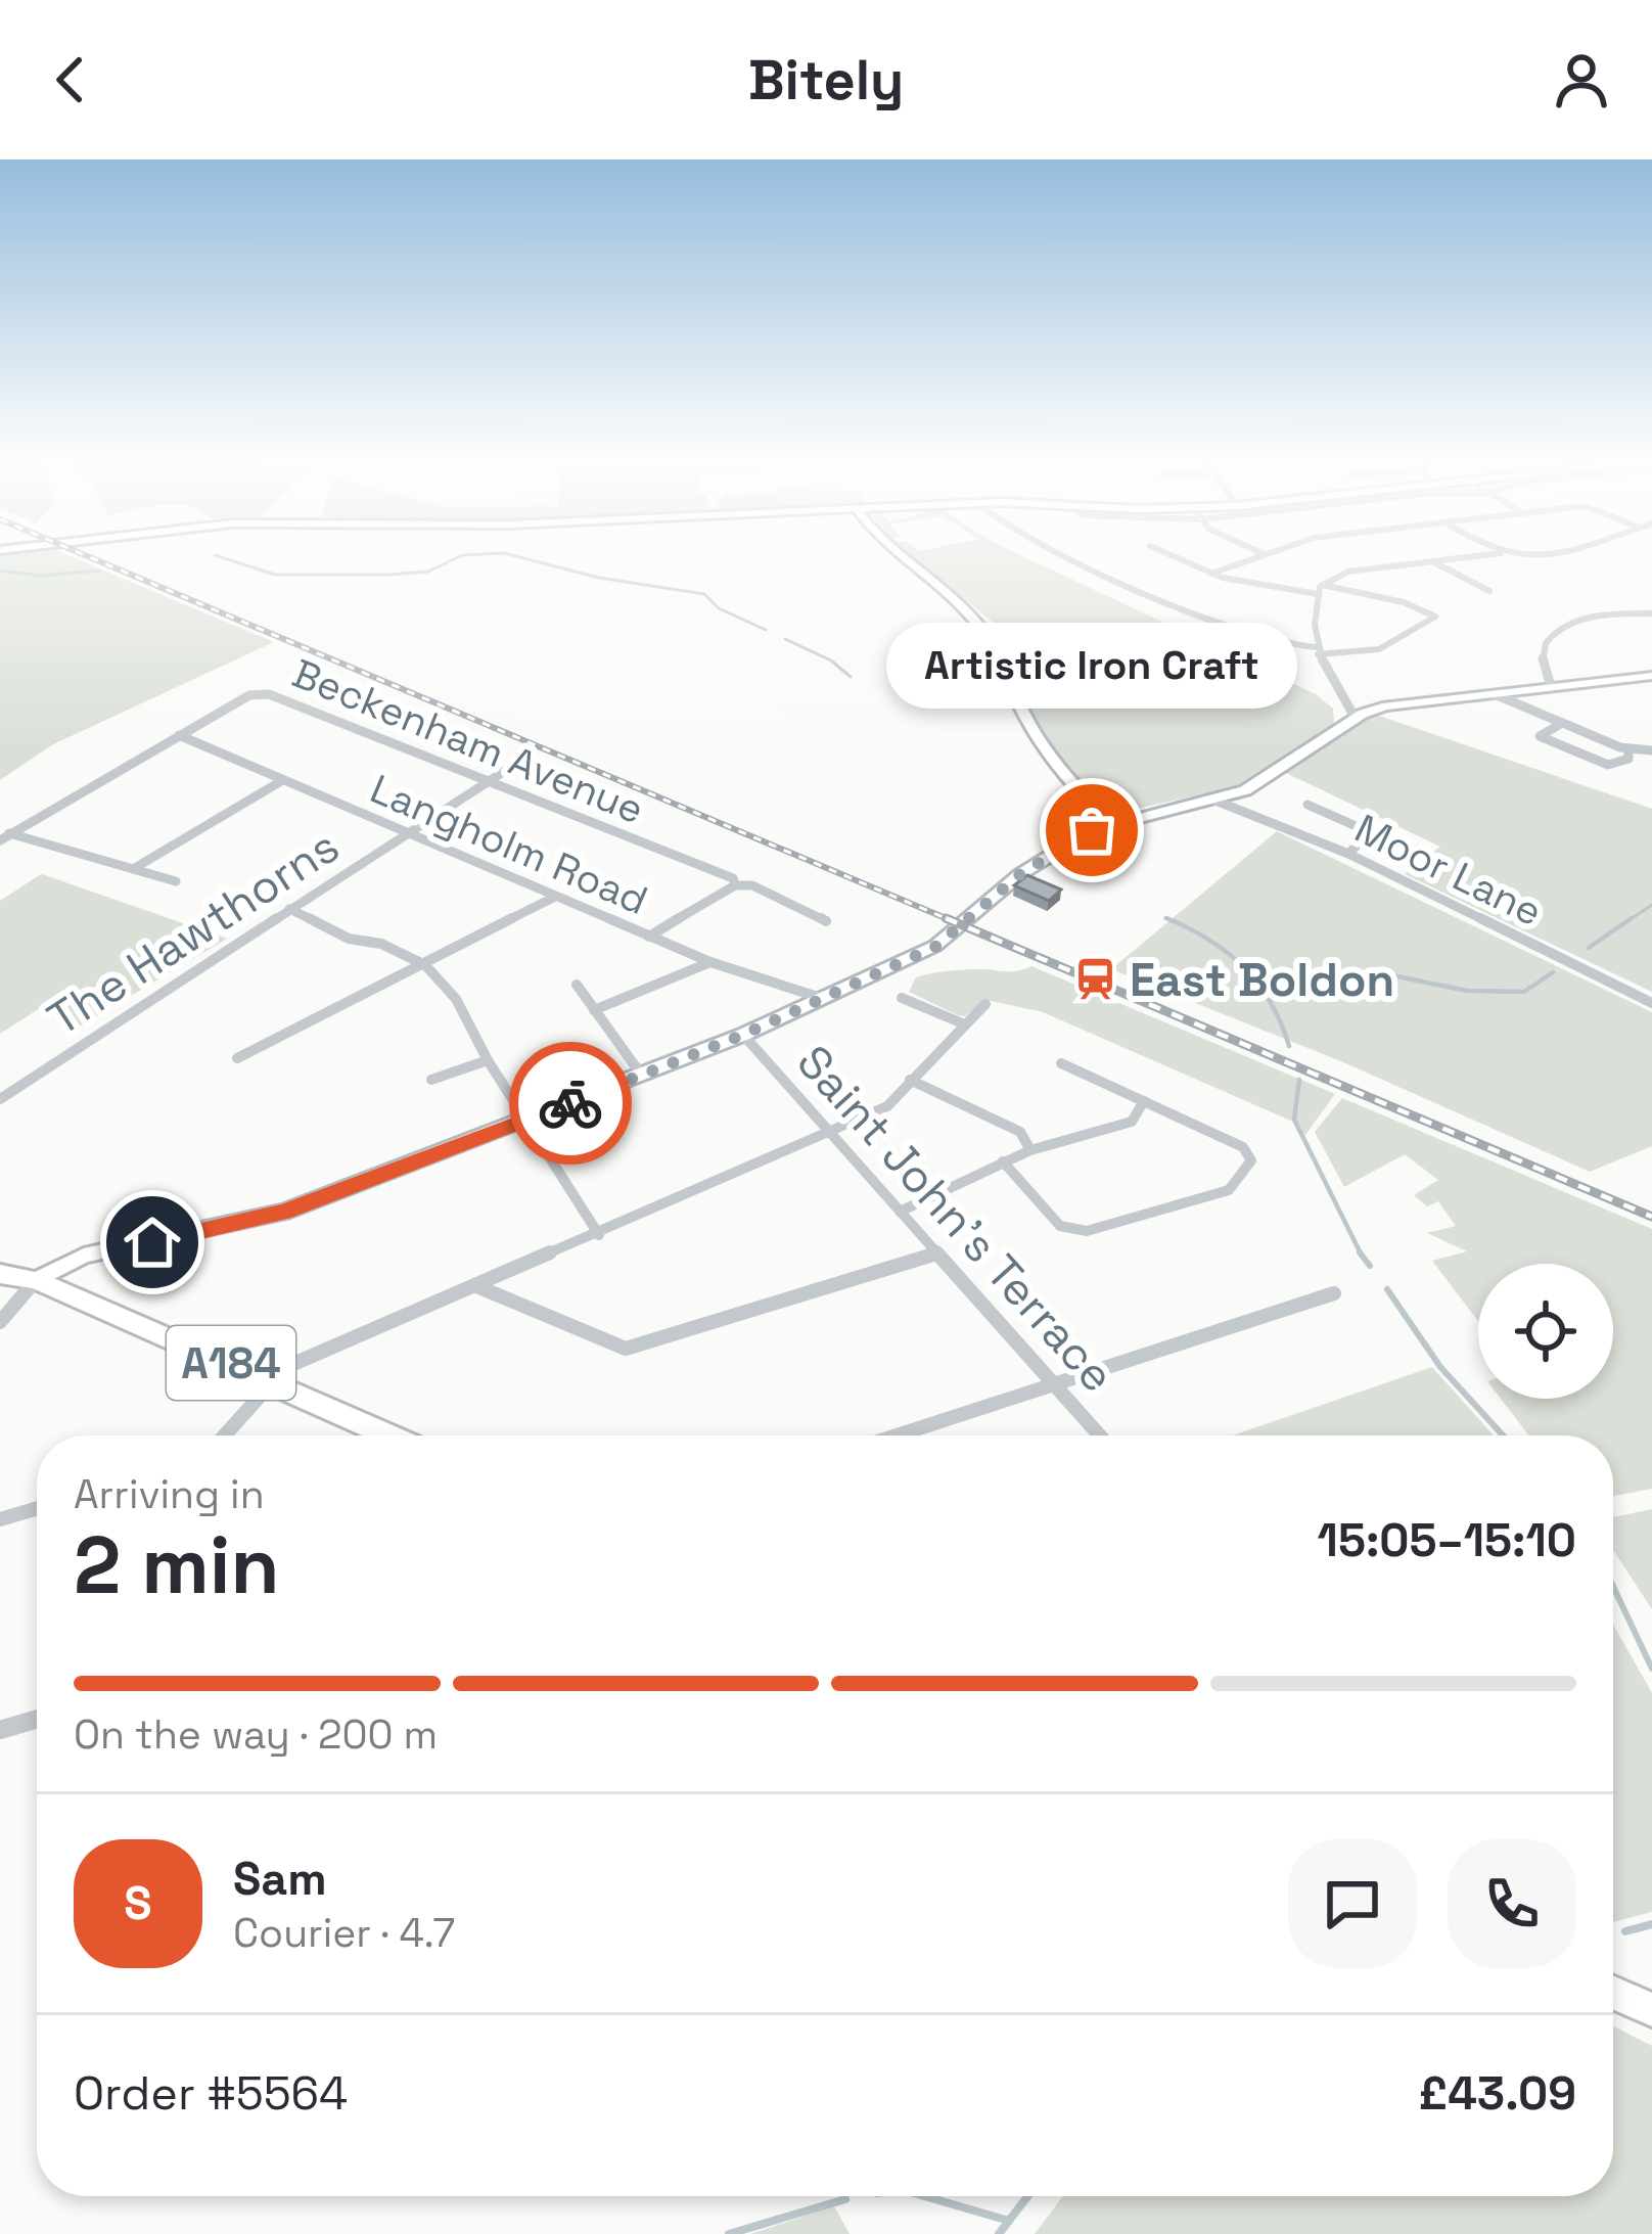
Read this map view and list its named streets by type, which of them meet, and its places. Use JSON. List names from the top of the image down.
{
  "streets": {
    "main road": ["A184"],
    "street": [
      "Beckenham Avenue",
      "Langholm Road",
      "Moor Lane",
      "The Hawthorns",
      "Saint John's Terrace"
    ]
  },
  "crossings": [
    ["Beckenham Avenue", "Langholm Road"],
    ["Beckenham Avenue", "The Hawthorns"],
    ["Langholm Road", "The Hawthorns"]
  ],
  "places": {
    "other": ["Artistic Iron Craft"],
    "station": ["East Boldon"]
  },
  "page": {
    "header": "Bitely",
    "bubble": "Artistic Iron Craft",
    "heading": ["2 min", "Arriving in", "15:05–15:10"],
    "panel": [
      "Sam",
      "Courier · 4.7",
      "Order #5564",
      "£43.09"
    ],
    "bar": "On the way · 200 m",
    "round": "S"
  }
}
